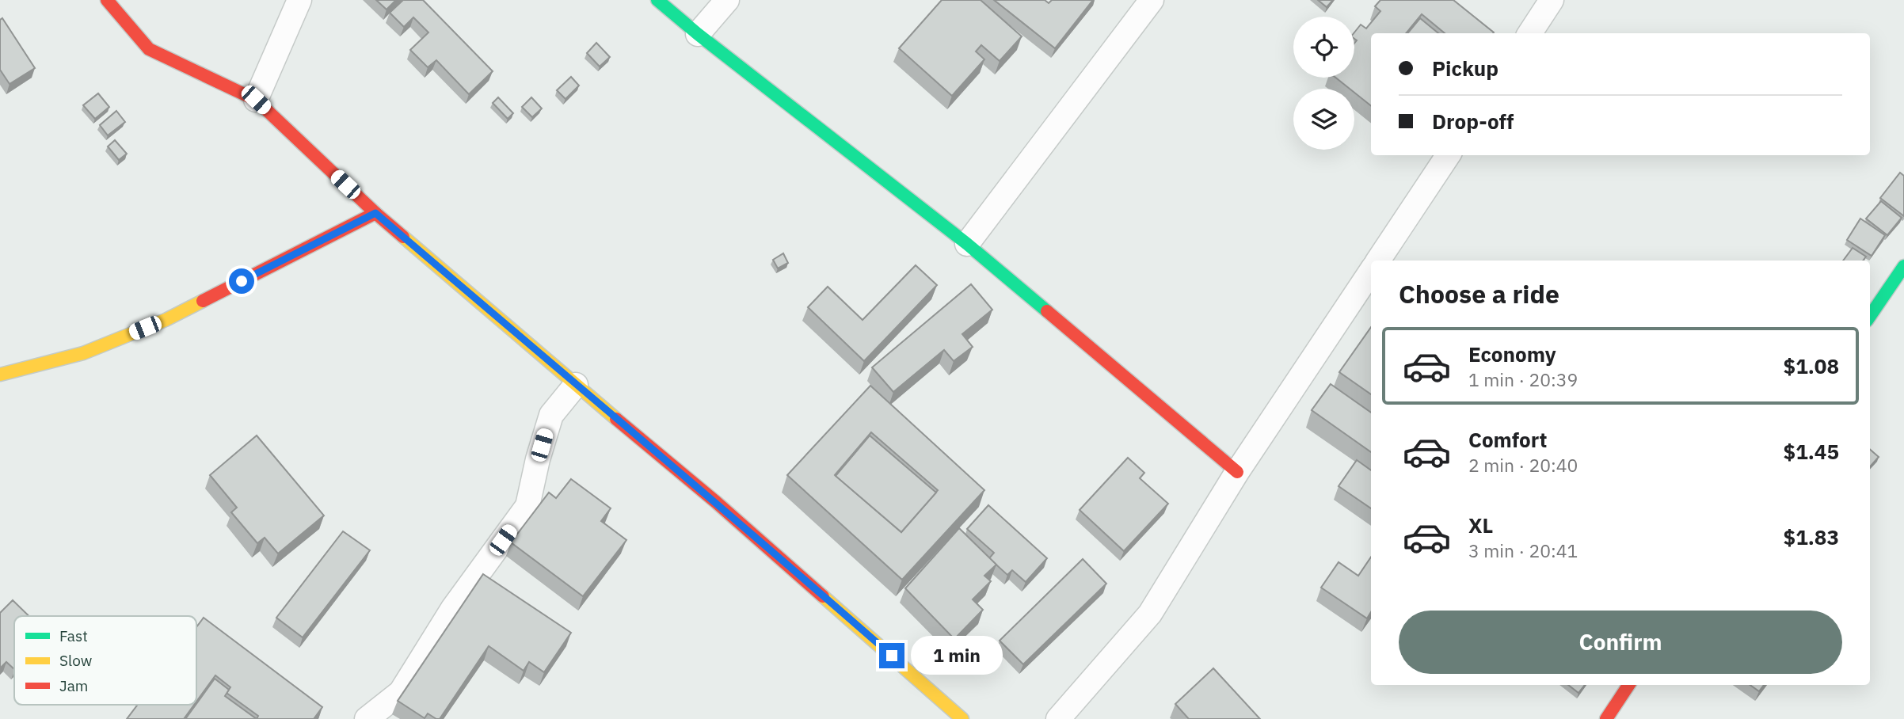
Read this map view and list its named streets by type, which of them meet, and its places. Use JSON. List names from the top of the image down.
{
  "legend": ["Fast", "Slow", "Jam"],
  "page": {
    "banner": ["Pickup", "Drop-off"],
    "heading": "Choose a ride",
    "list": [
      {
        "name": "Economy",
        "note": "1 min · 20:39",
        "value": "$1.08"
      },
      {
        "name": "Comfort",
        "note": "2 min · 20:40",
        "value": "$1.45"
      },
      {
        "name": "XL",
        "note": "3 min · 20:41",
        "value": "$1.83"
      }
    ],
    "buttons": "Confirm",
    "bubble": "1 min"
  }
}
